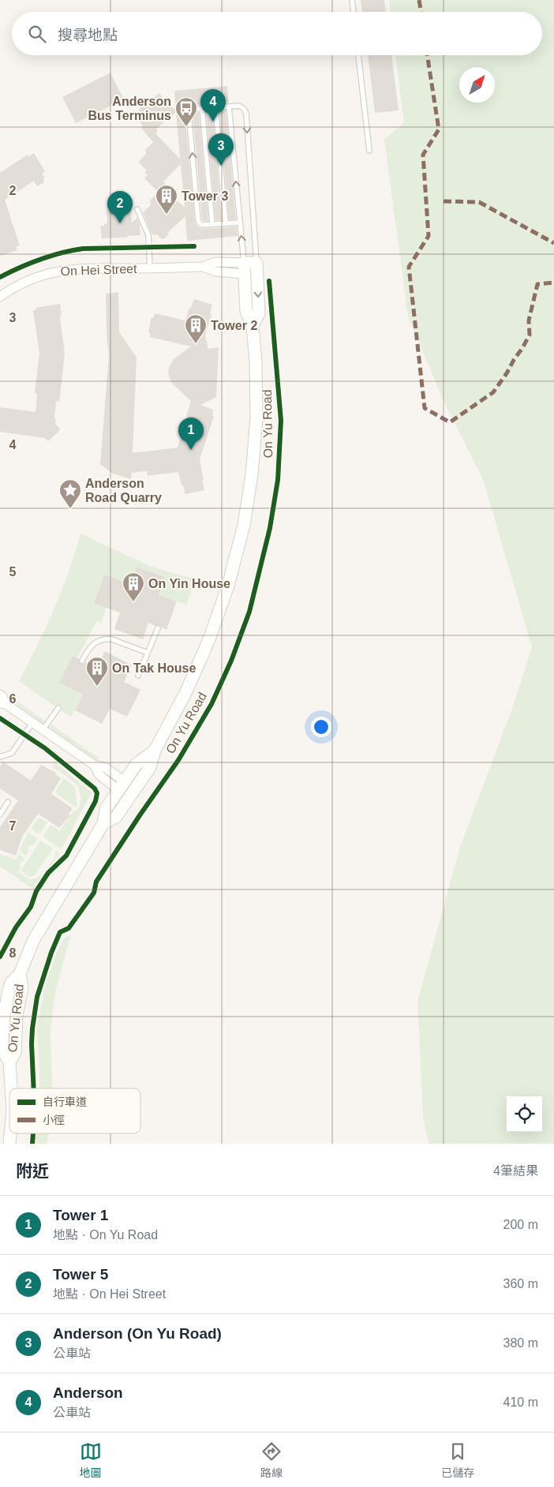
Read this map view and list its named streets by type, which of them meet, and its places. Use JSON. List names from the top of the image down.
{
  "streets": {
    "street": ["On Hei Street", "On Yu Road"]
  },
  "crossings": [
    ["On Hei Street", "On Yu Road"]
  ],
  "places": {
    "bus stop": ["Anderson Bus Terminus"],
    "building": [
      "Tower 3",
      "Tower 2",
      "On Yin House",
      "On Tak House"
    ],
    "place": ["Anderson Road Quarry"]
  },
  "legend": ["自行車道", "小徑"],
  "north": "top right",
  "page": {
    "search": "搜尋地點",
    "pins": [
      "4",
      "3",
      "2",
      "1"
    ],
    "heading": ["附近", "4筆結果"],
    "list": [
      {
        "mark": "1",
        "name": "Tower 1",
        "note": "地點 · On Yu Road",
        "value": "200 m"
      },
      {
        "mark": "2",
        "name": "Tower 5",
        "note": "地點 · On Hei Street",
        "value": "360 m"
      },
      {
        "mark": "3",
        "name": "Anderson (On Yu Road)",
        "note": "公車站",
        "value": "380 m"
      },
      {
        "mark": "4",
        "name": "Anderson",
        "note": "公車站",
        "value": "410 m"
      }
    ],
    "nav": ["地圖", "路線", "已儲存"]
  },
  "grid": {
    "rows": [
      "2",
      "3",
      "4",
      "5",
      "6",
      "7",
      "8"
    ]
  }
}
